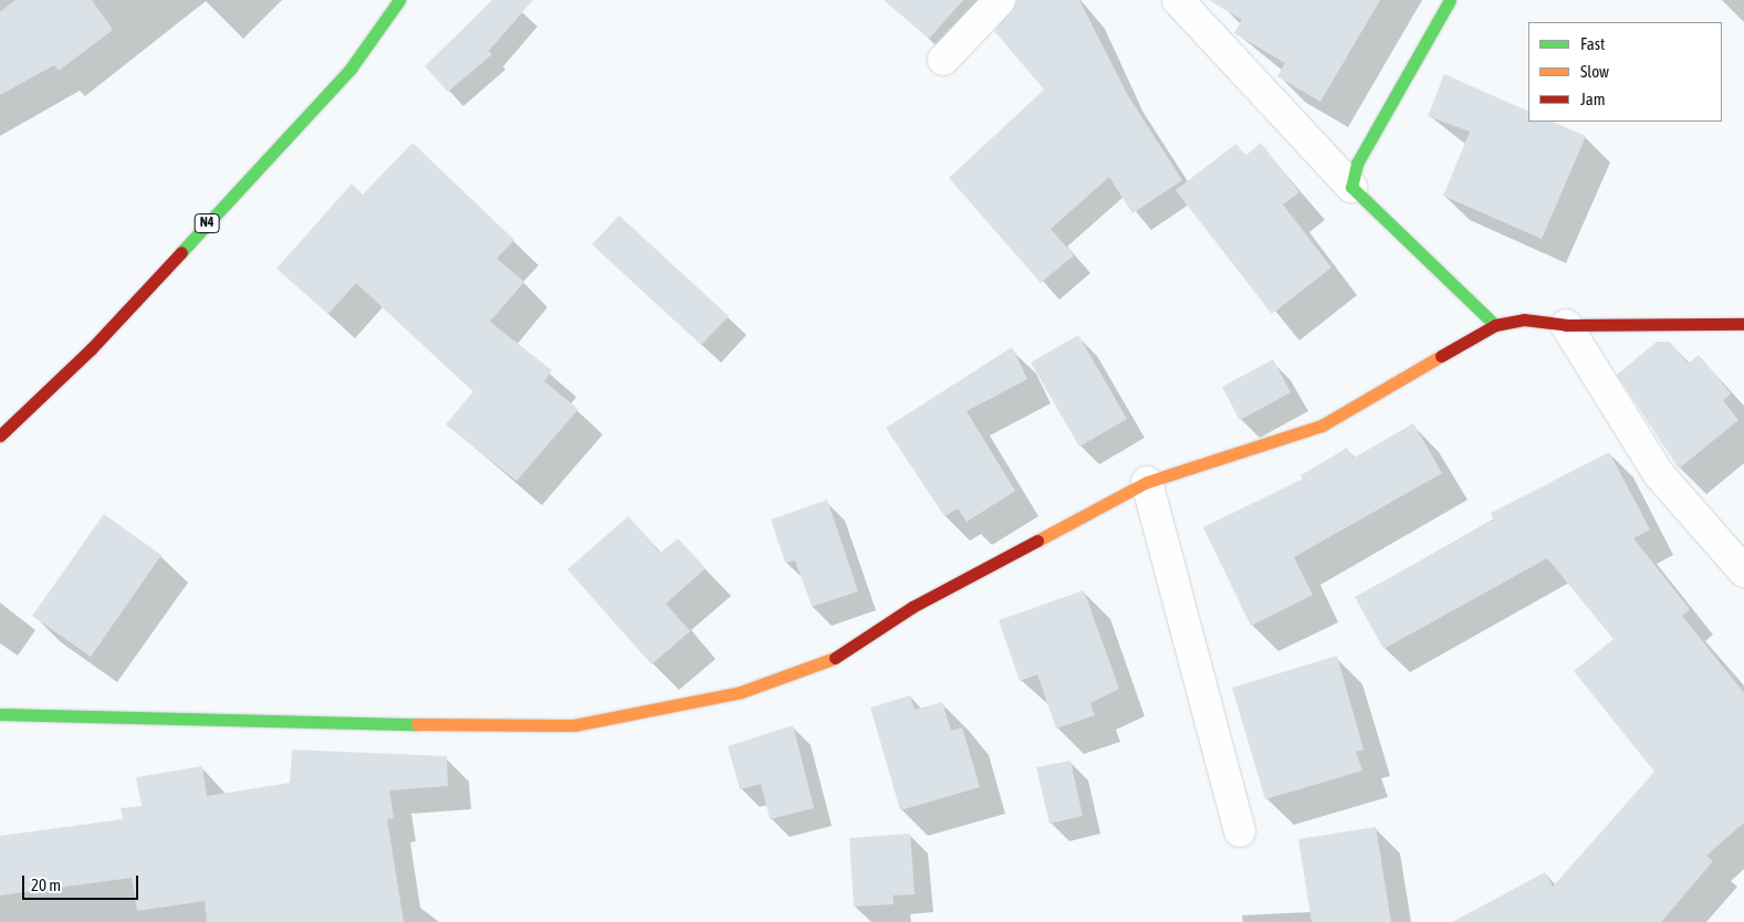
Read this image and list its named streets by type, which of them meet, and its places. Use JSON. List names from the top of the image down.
{
  "streets": {
    "main road": ["N4"]
  },
  "legend": ["Fast", "Slow", "Jam"],
  "scale_bar": "20 m"
}
